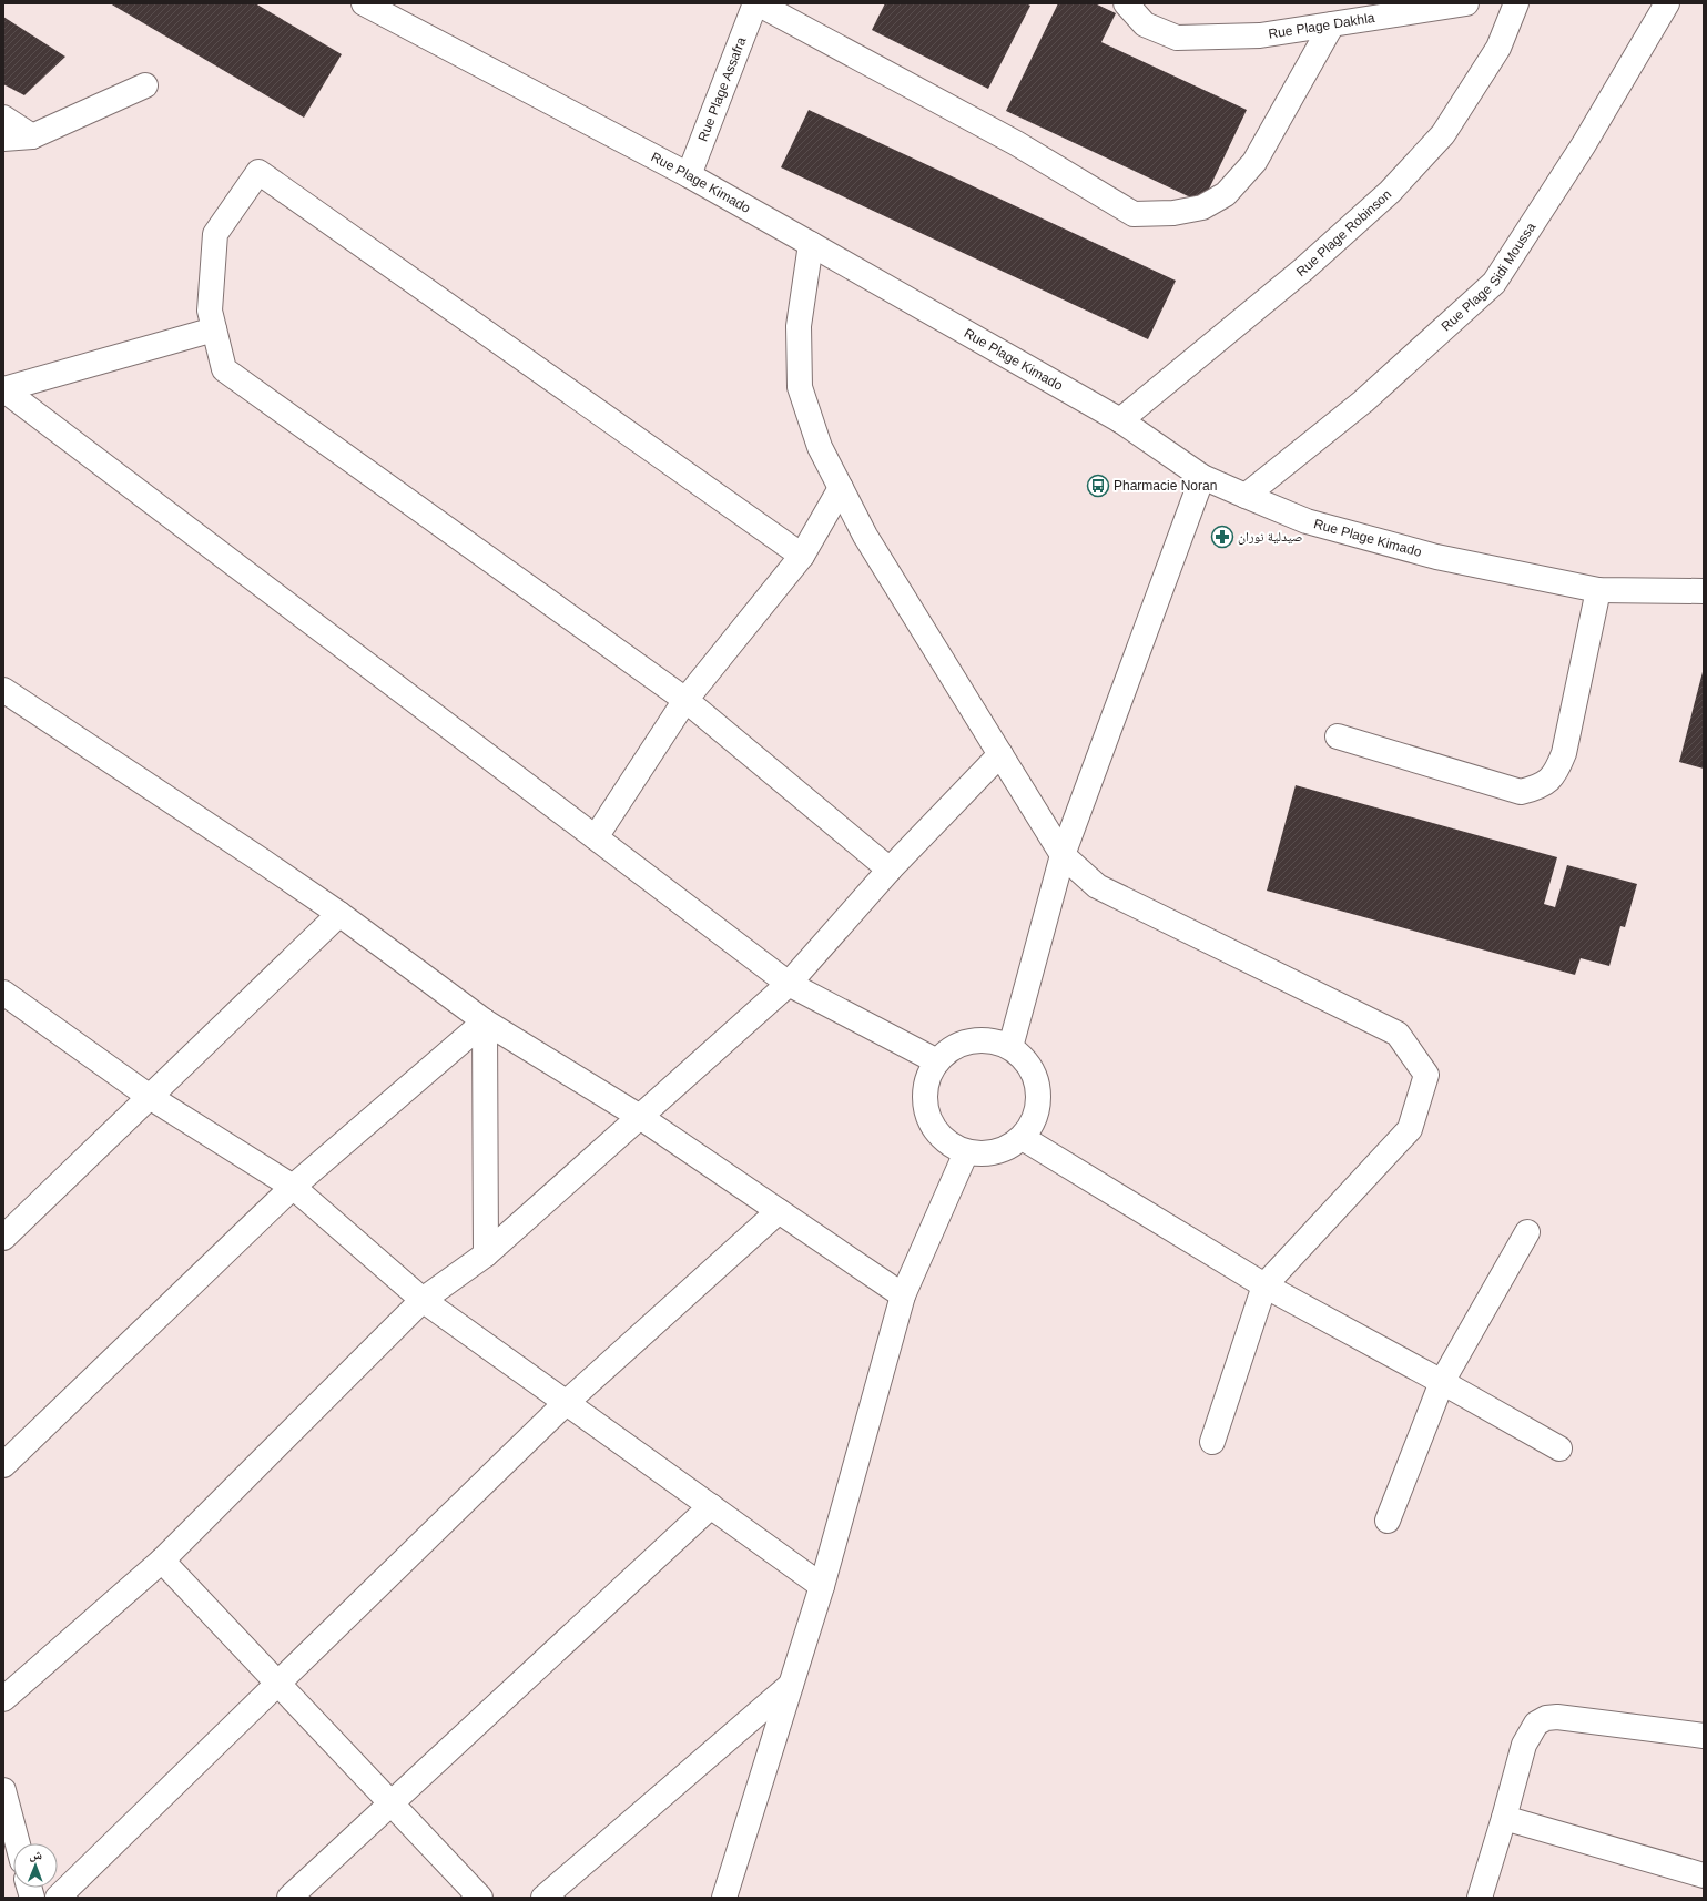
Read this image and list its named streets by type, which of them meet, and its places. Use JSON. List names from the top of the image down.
{
  "streets": {
    "street": [
      "Rue Plage Dakhla",
      "Rue Plage Assafra",
      "Rue Plage Kimado",
      "Rue Plage Robinson",
      "Rue Plage Sidi Moussa"
    ]
  },
  "crossings": [
    ["Rue Plage Assafra", "Rue Plage Kimado"],
    ["Rue Plage Kimado", "Rue Plage Robinson"],
    ["Rue Plage Kimado", "Rue Plage Sidi Moussa"]
  ],
  "places": {
    "bus stop": ["Pharmacie Noran"],
    "pharmacy": ["صيدلية نوران"]
  },
  "north": "top"
}
